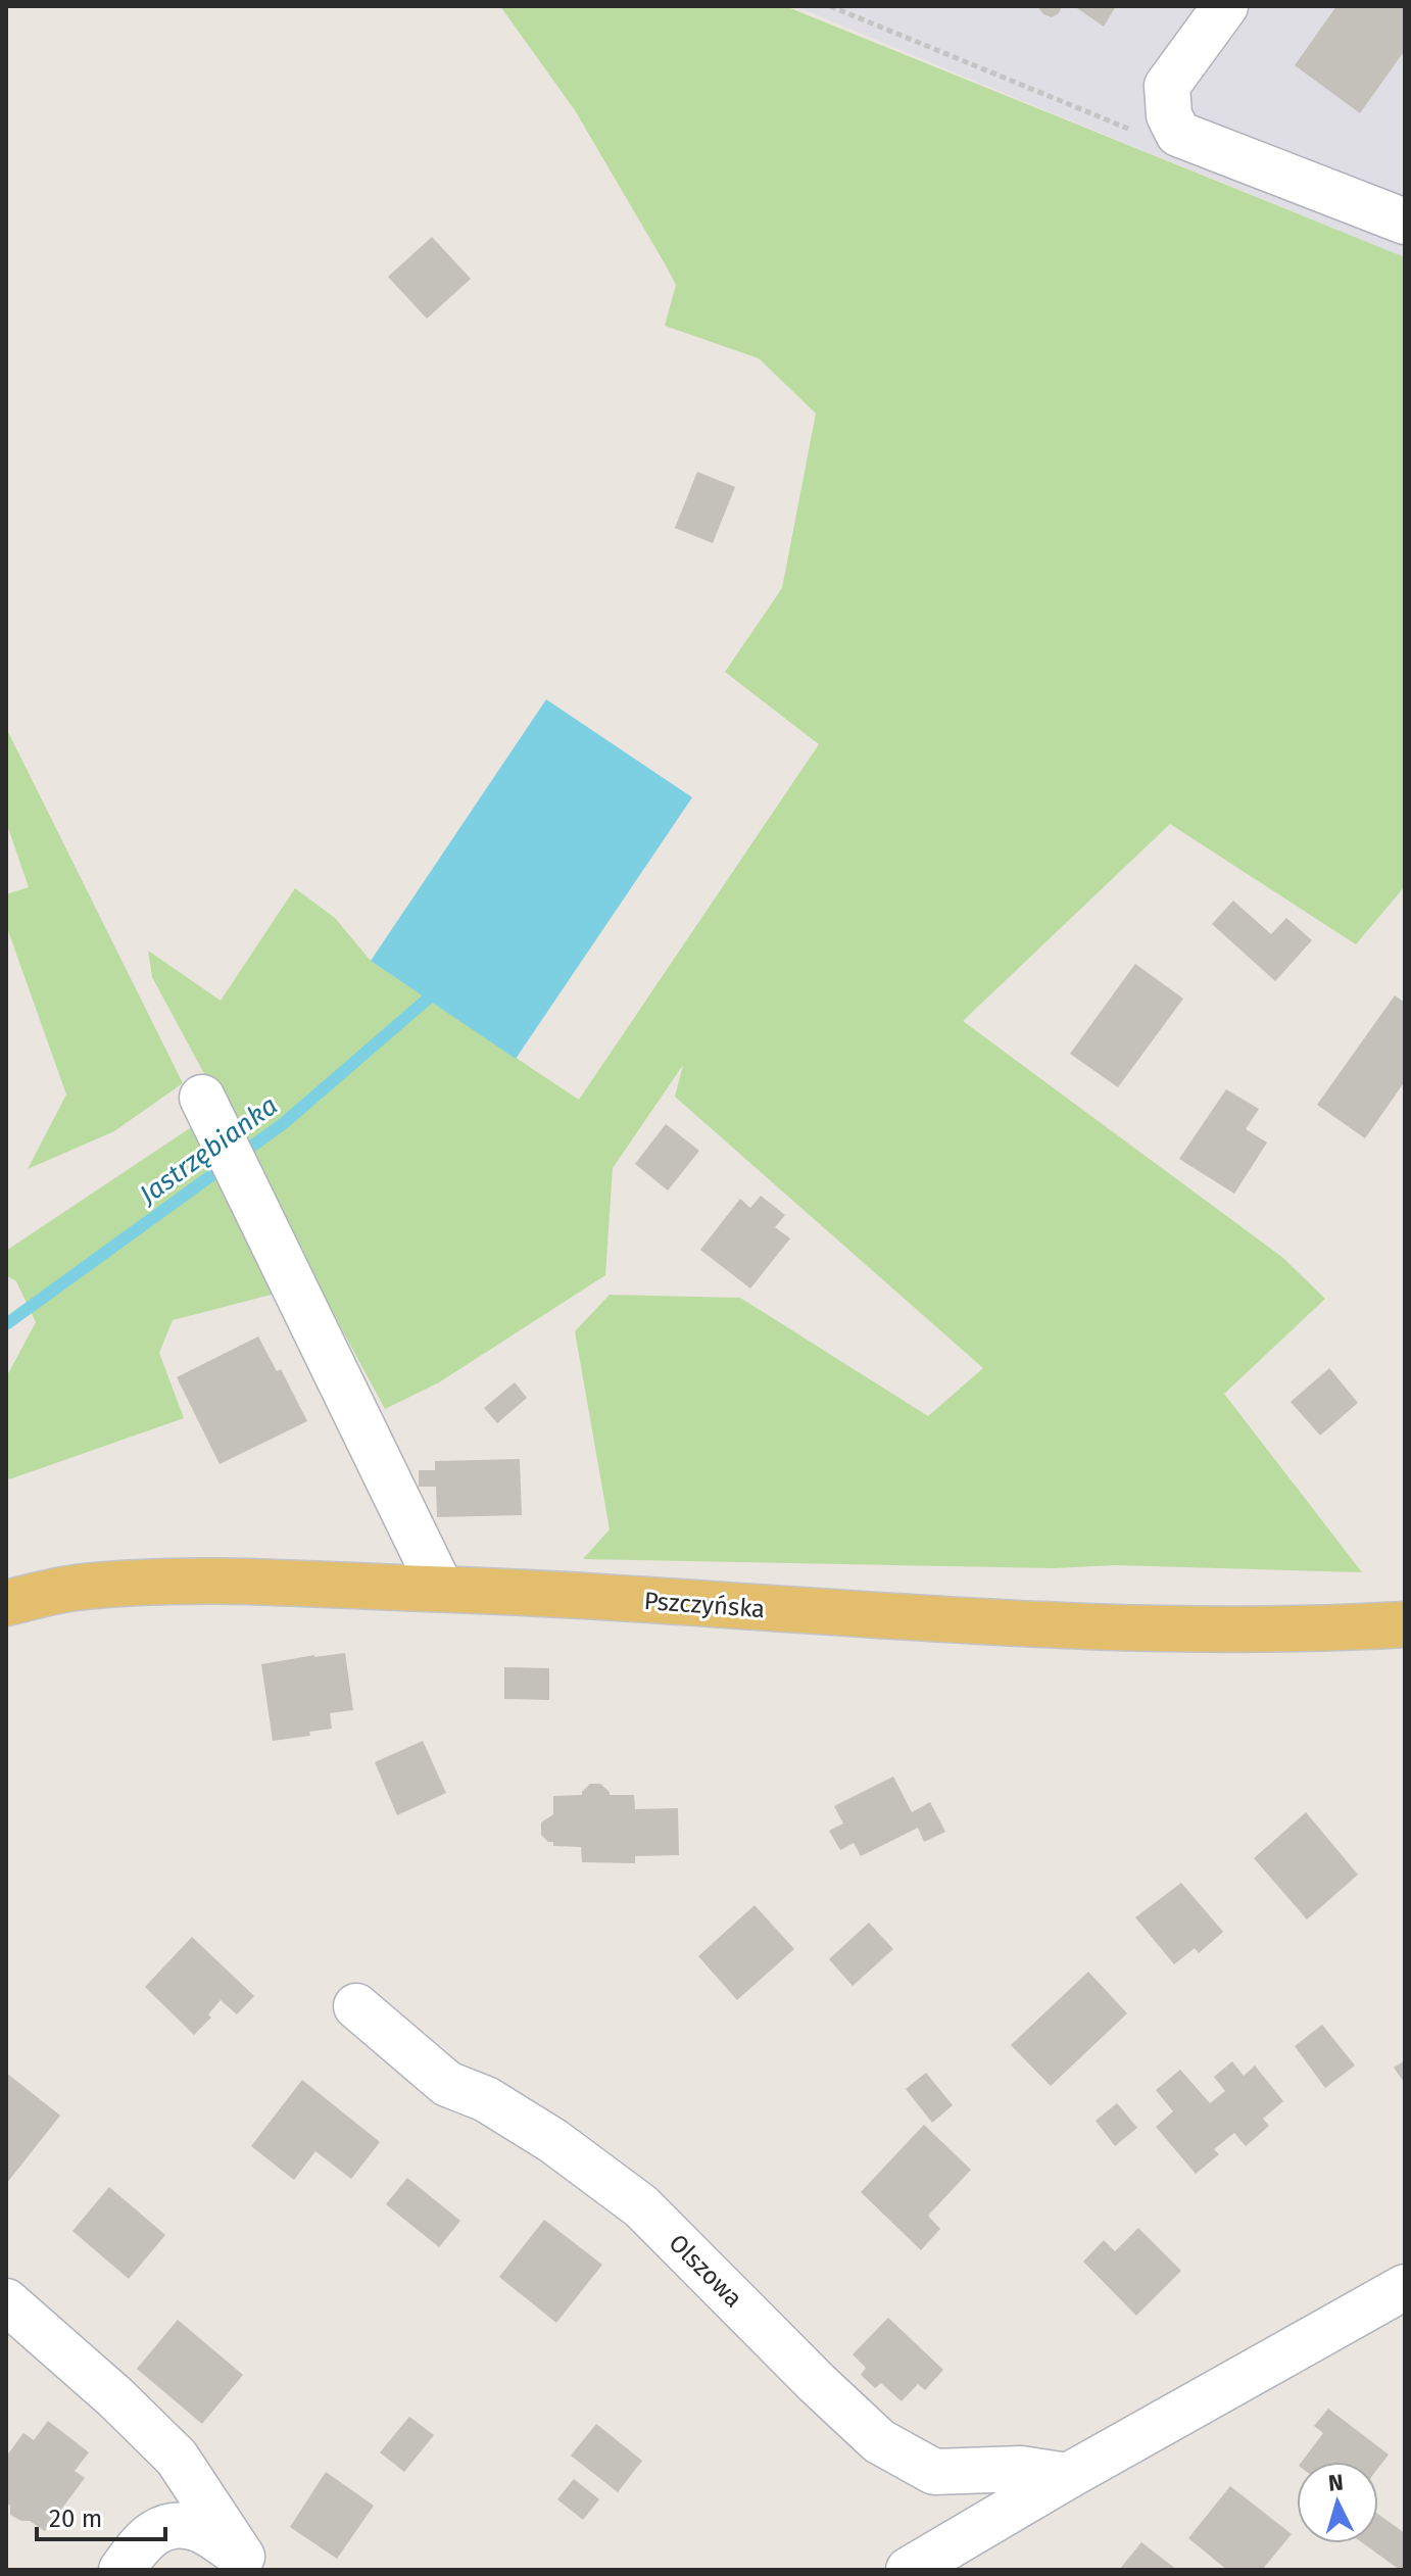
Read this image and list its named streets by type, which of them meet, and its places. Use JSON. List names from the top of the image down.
{
  "streets": {
    "main road": ["Pszczyńska"],
    "street": ["Olszowa"]
  },
  "water": ["Jastrzębianka"],
  "scale_bar": "20 m",
  "north": "top"
}
